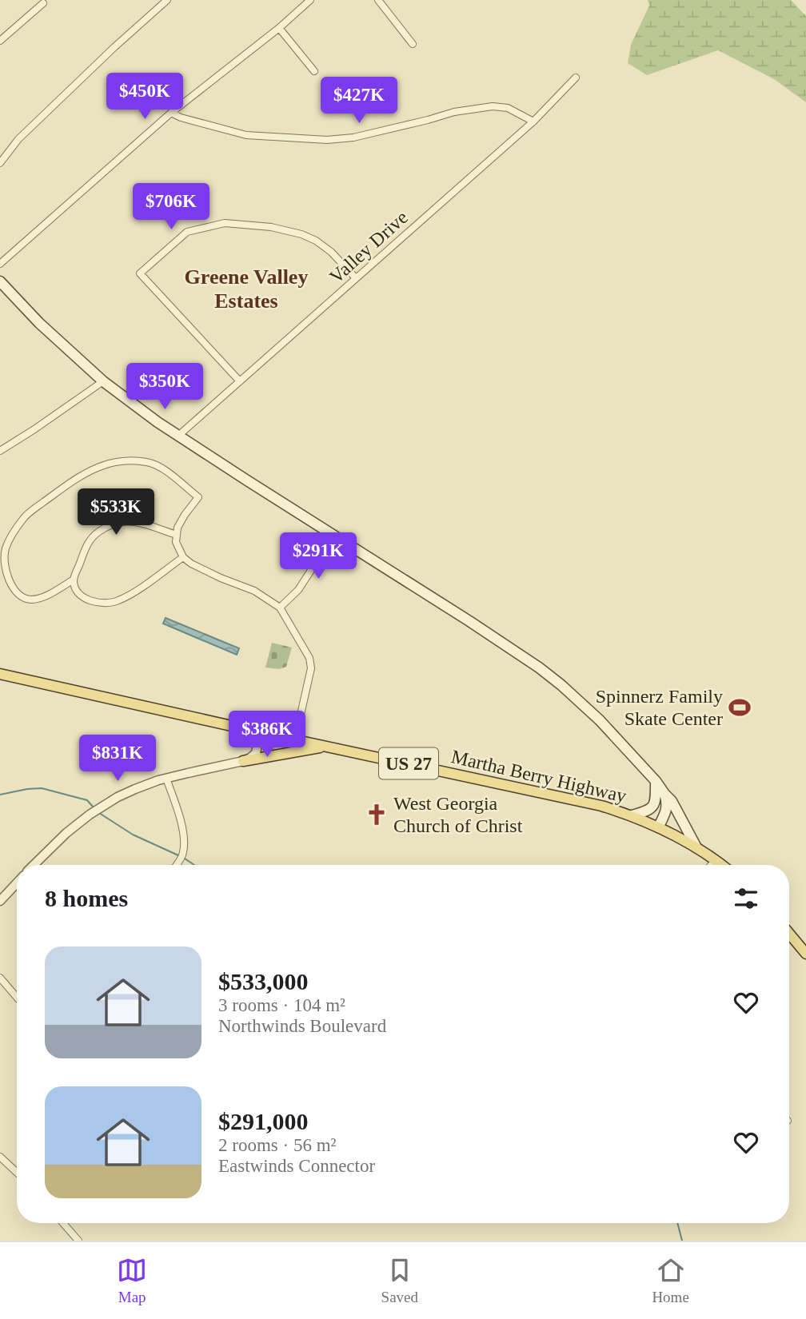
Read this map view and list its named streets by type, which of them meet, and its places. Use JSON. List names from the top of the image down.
{
  "streets": {
    "main road": ["US 27", "Martha Berry Highway"],
    "street": ["Valley Drive"]
  },
  "districts": ["Greene Valley Estates"],
  "places": {
    "sports": ["Spinnerz Family Skate Center"],
    "church": ["West Georgia Church of Christ"]
  },
  "page": {
    "price": [
      "$450K",
      "$427K",
      "$706K",
      "$350K",
      "$533K",
      "$291K",
      "$386K",
      "$831K"
    ],
    "heading": "8 homes",
    "list": [
      {
        "name": "$533,000",
        "note": "3 rooms · 104 m² · Northwinds Boulevard"
      },
      {
        "name": "$291,000",
        "note": "2 rooms · 56 m² · Eastwinds Connector"
      }
    ],
    "tabs": ["Map", "Saved", "Home"]
  }
}
